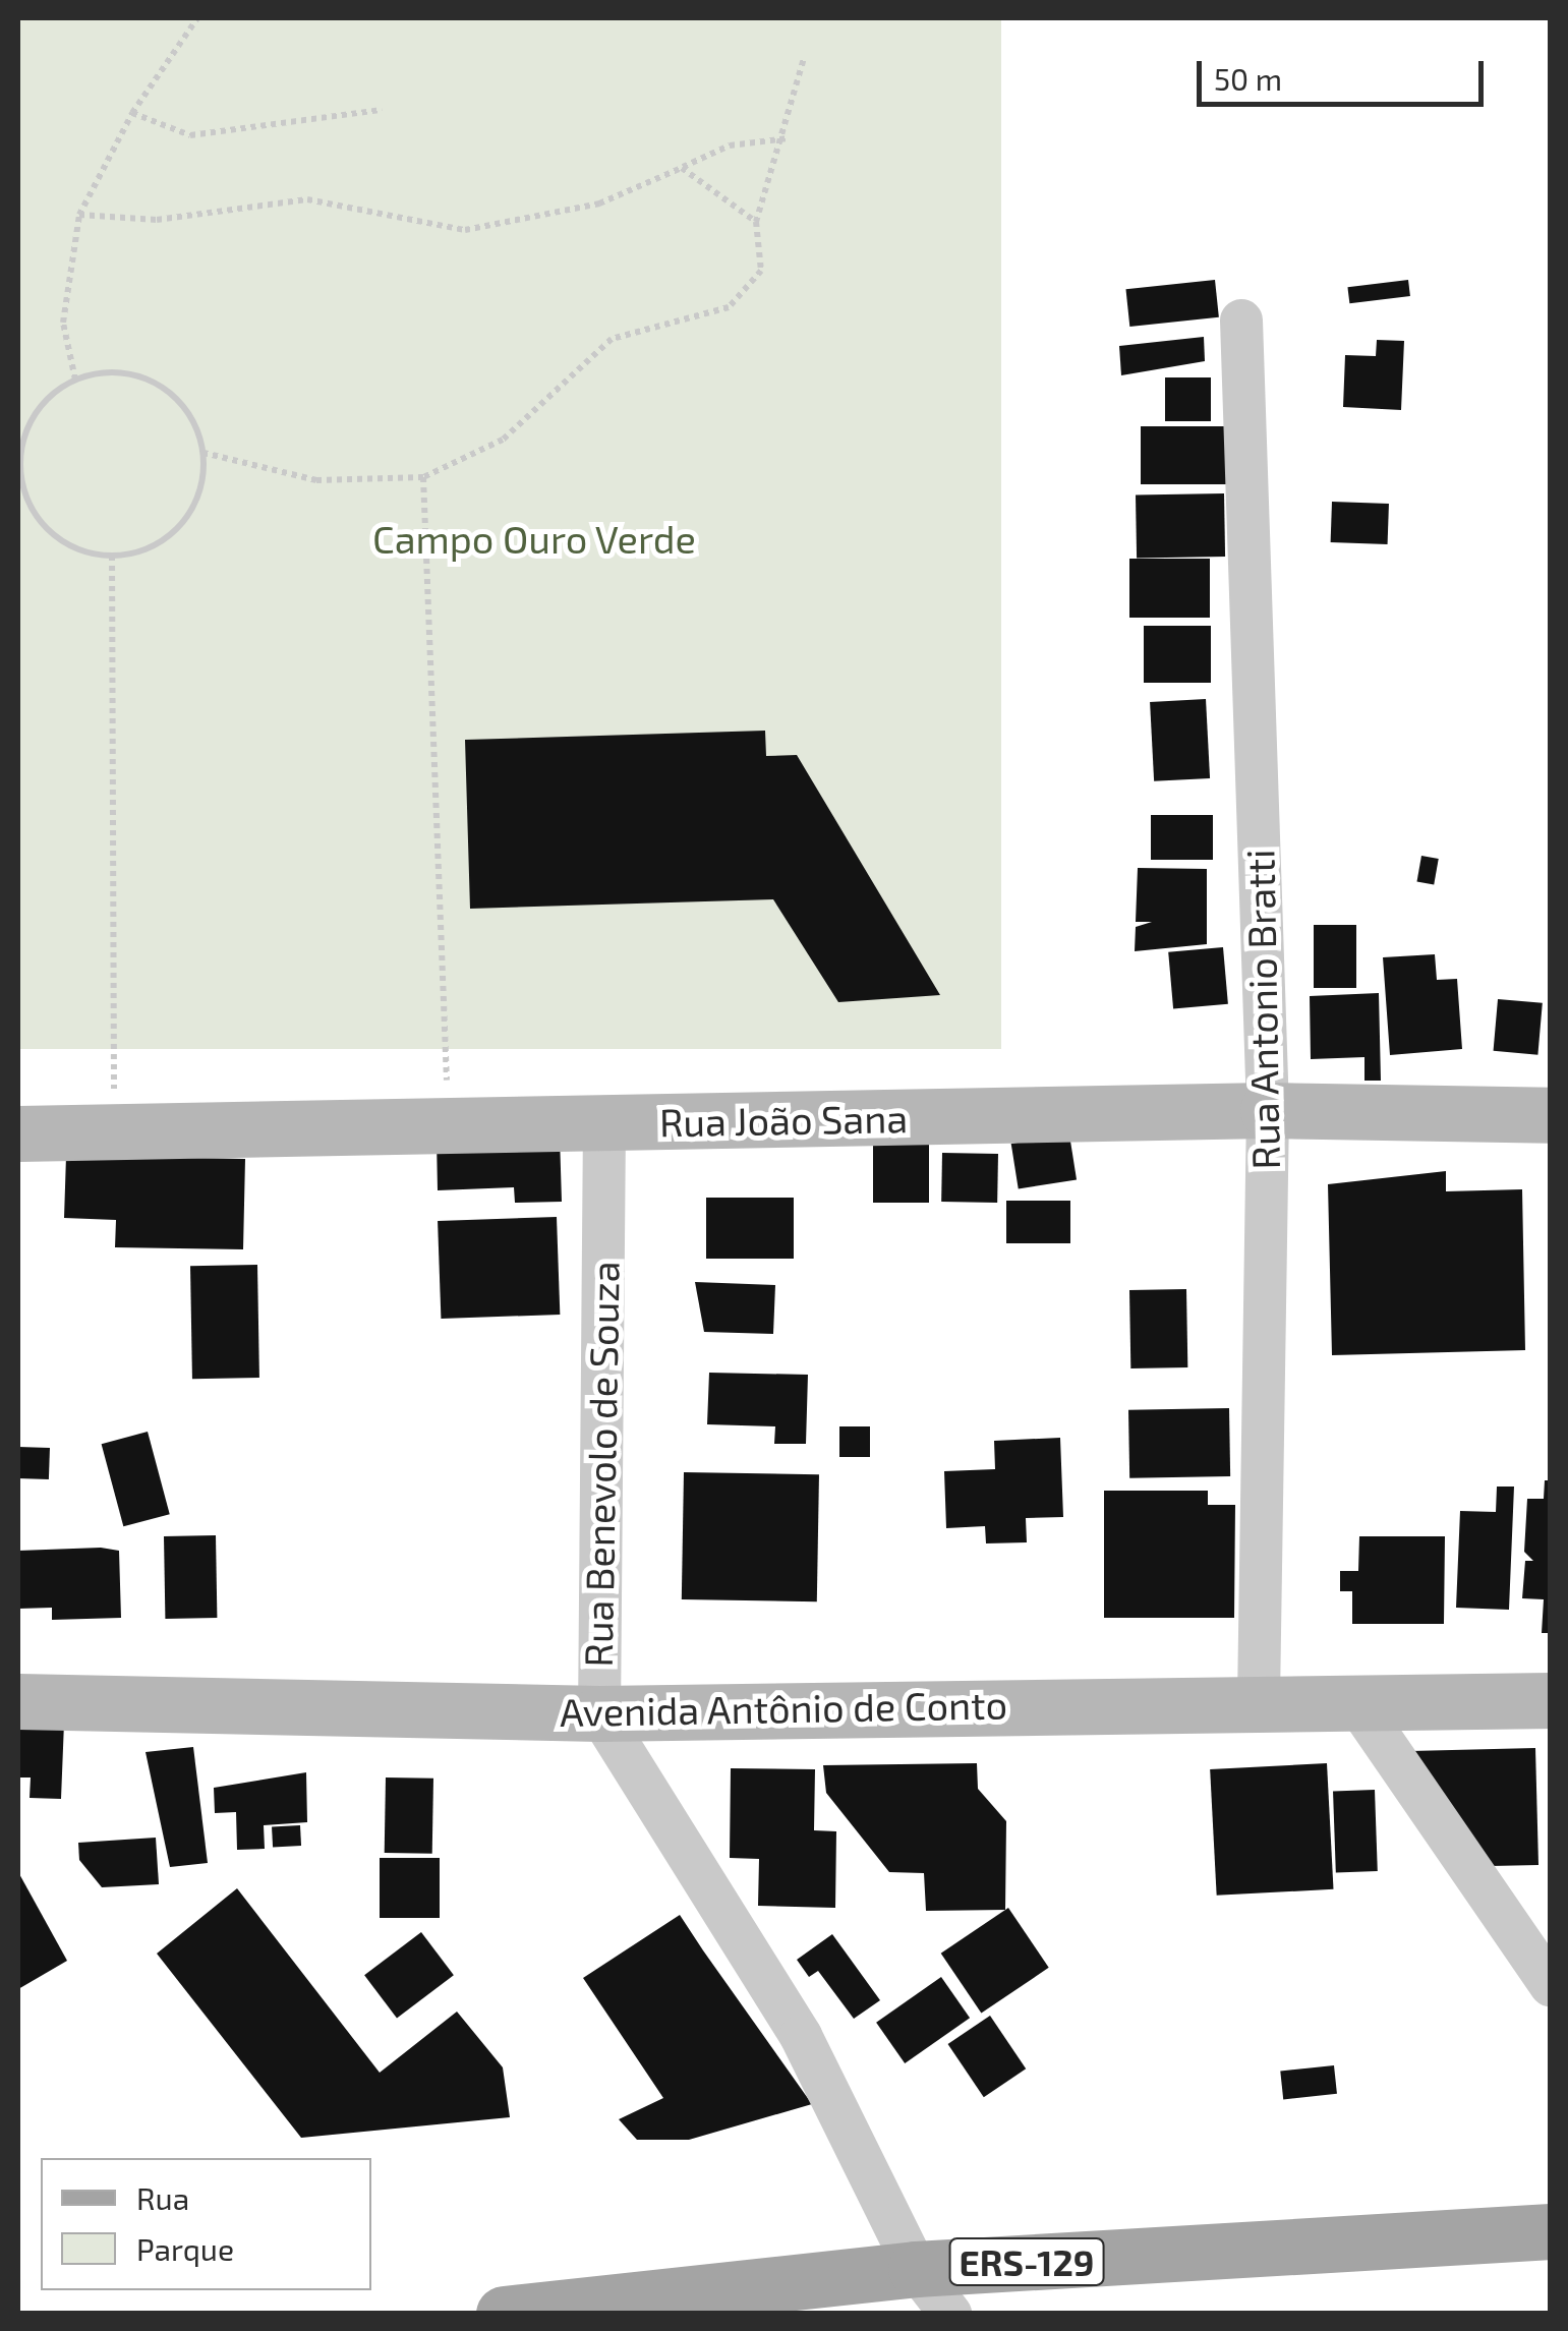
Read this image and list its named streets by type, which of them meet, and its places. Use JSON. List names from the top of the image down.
{
  "streets": {
    "main road": ["ERS-129"],
    "street": [
      "Rua Antonio Bratti",
      "Rua João Sana",
      "Rua Benevolo de Souza",
      "Avenida Antônio de Conto"
    ]
  },
  "crossings": [
    ["Rua Antonio Bratti", "Rua João Sana"],
    ["Rua Antonio Bratti", "Avenida Antônio de Conto"],
    ["Rua João Sana", "Rua Benevolo de Souza"],
    ["Rua Benevolo de Souza", "Avenida Antônio de Conto"],
    ["Rua Benevolo de Souza", "ERS-129"]
  ],
  "parks": ["Campo Ouro Verde"],
  "legend": ["Rua", "Parque"],
  "scale_bar": "50 m"
}
